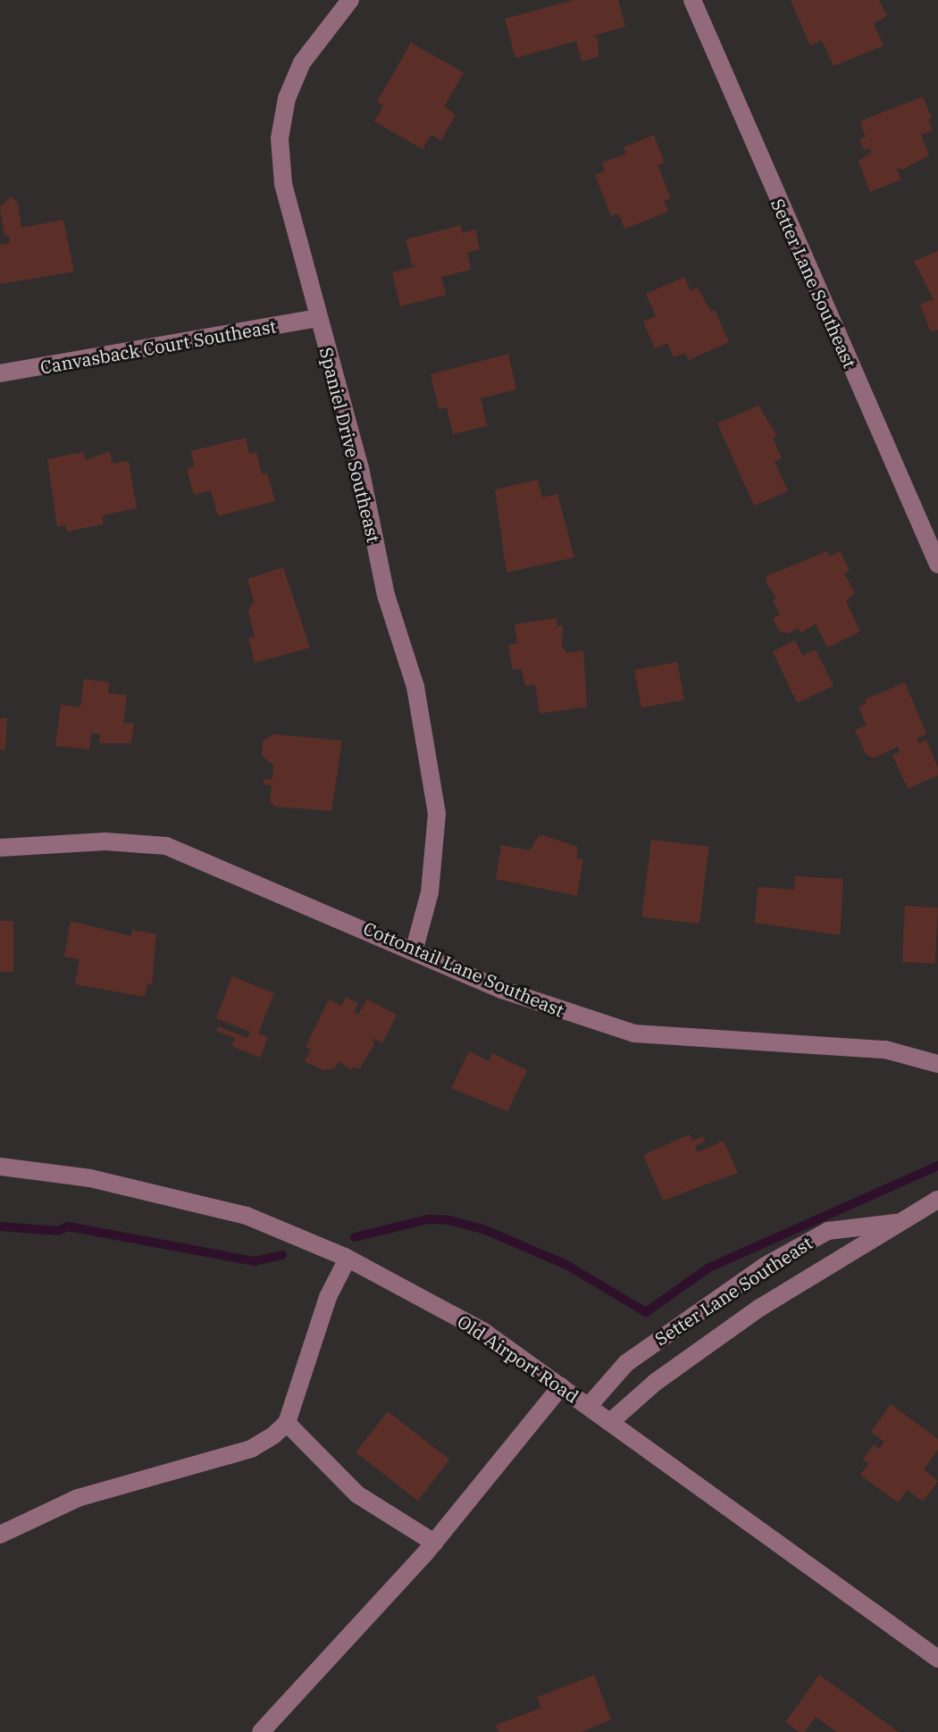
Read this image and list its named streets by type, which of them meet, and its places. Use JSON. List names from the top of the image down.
{
  "streets": {
    "street": [
      "Setter Lane Southeast",
      "Canvasback Court Southeast",
      "Spaniel Drive Southeast",
      "Cottontail Lane Southeast",
      "Old Airport Road"
    ]
  },
  "crossings": [
    ["Setter Lane Southeast", "Old Airport Road"],
    ["Canvasback Court Southeast", "Spaniel Drive Southeast"],
    ["Spaniel Drive Southeast", "Cottontail Lane Southeast"]
  ]
}
